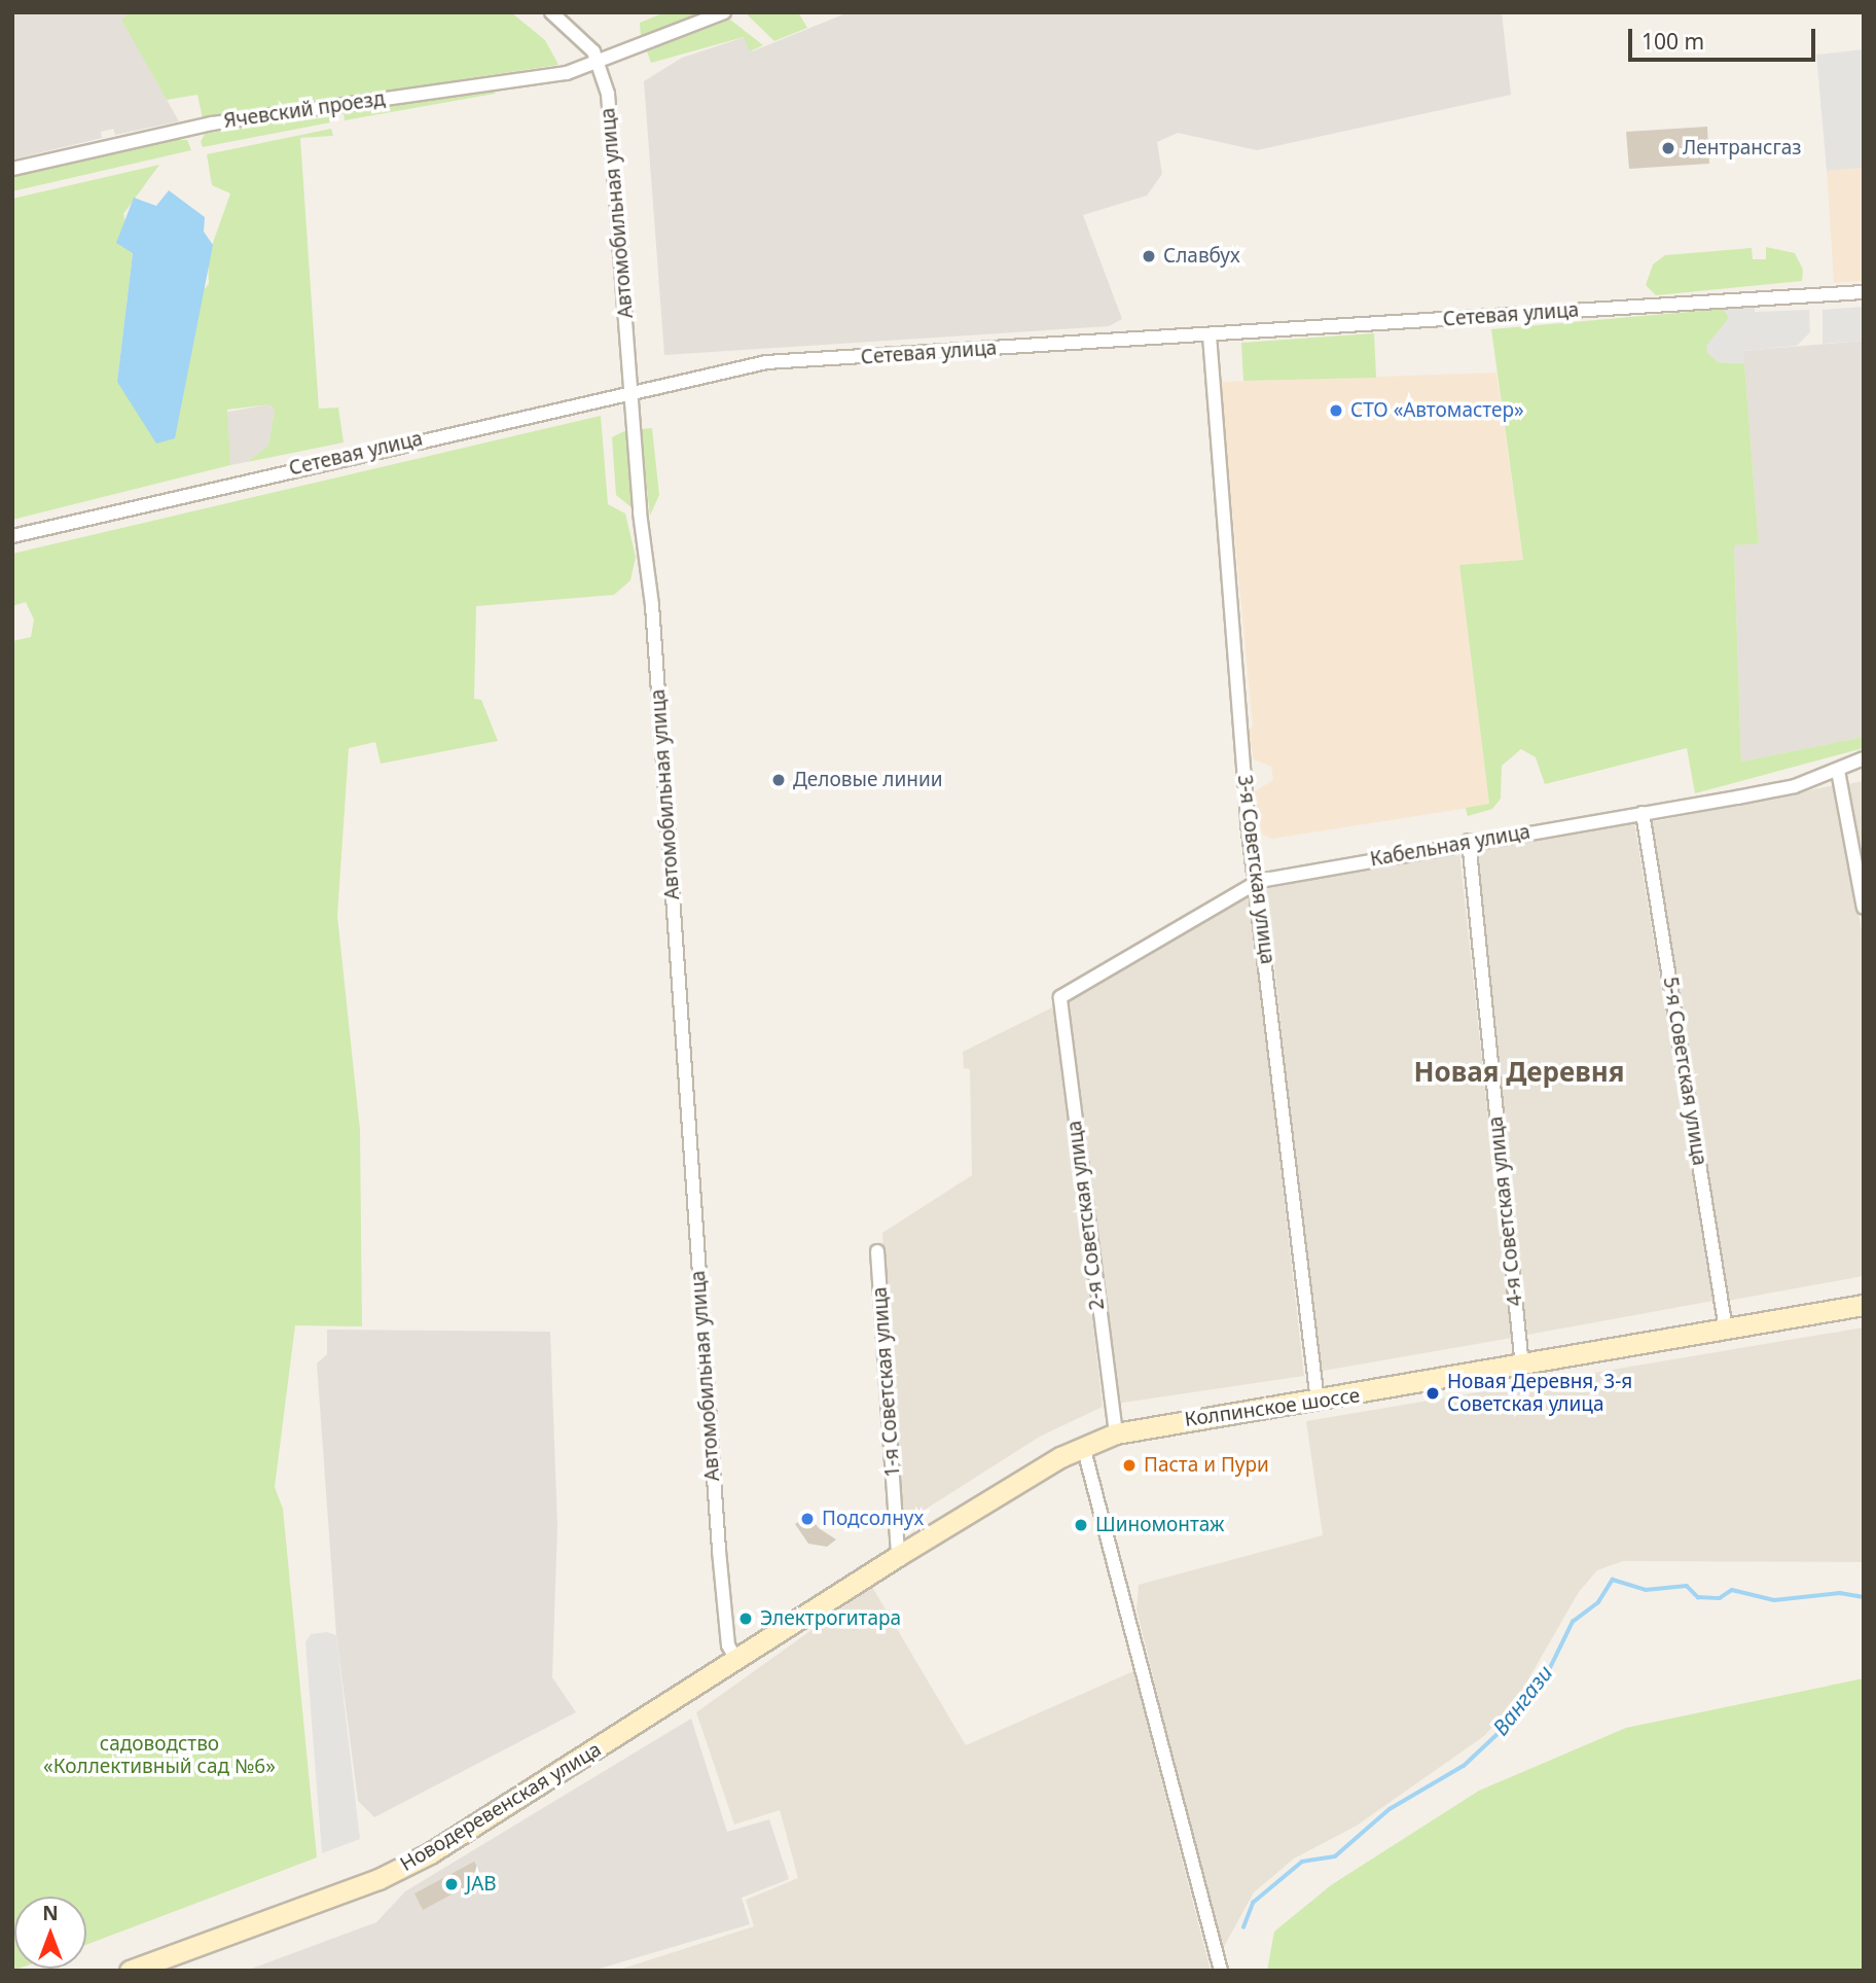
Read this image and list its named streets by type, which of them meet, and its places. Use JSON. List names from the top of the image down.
{
  "streets": {
    "main road": ["Колпинское шоссе", "Новодеревенская улица"],
    "street": [
      "Ячевский проезд",
      "Автомобильная улица",
      "Сетевая улица",
      "Кабельная улица",
      "3-я Советская улица",
      "5-я Советская улица",
      "4-я Советская улица",
      "2-я Советская улица",
      "1-я Советская улица"
    ]
  },
  "crossings": [
    ["Ячевский проезд", "Автомобильная улица"],
    ["Автомобильная улица", "Сетевая улица"],
    ["Автомобильная улица", "Колпинское шоссе"],
    ["Автомобильная улица", "Новодеревенская улица"],
    ["Сетевая улица", "3-я Советская улица"],
    ["Кабельная улица", "3-я Советская улица"],
    ["Кабельная улица", "5-я Советская улица"],
    ["Кабельная улица", "4-я Советская улица"],
    ["Кабельная улица", "2-я Советская улица"],
    ["3-я Советская улица", "Колпинское шоссе"],
    ["5-я Советская улица", "Колпинское шоссе"],
    ["4-я Советская улица", "Колпинское шоссе"],
    ["2-я Советская улица", "Колпинское шоссе"],
    ["1-я Советская улица", "Колпинское шоссе"],
    ["Колпинское шоссе", "Новодеревенская улица"]
  ],
  "districts": ["Новая Деревня"],
  "water": ["Вангази"],
  "parks": ["садоводство «Коллективный сад №6»"],
  "places": [
    "Лентрансгаз",
    "Славбух",
    "СТО «Автомастер»",
    "Деловые линии",
    "Новая Деревня, 3-я Советская улица",
    "Паста и Пури",
    "Подсолнух",
    "Шиномонтаж",
    "Электрогитара",
    "JAB"
  ],
  "scale_bar": "100 m",
  "north": "top"
}
